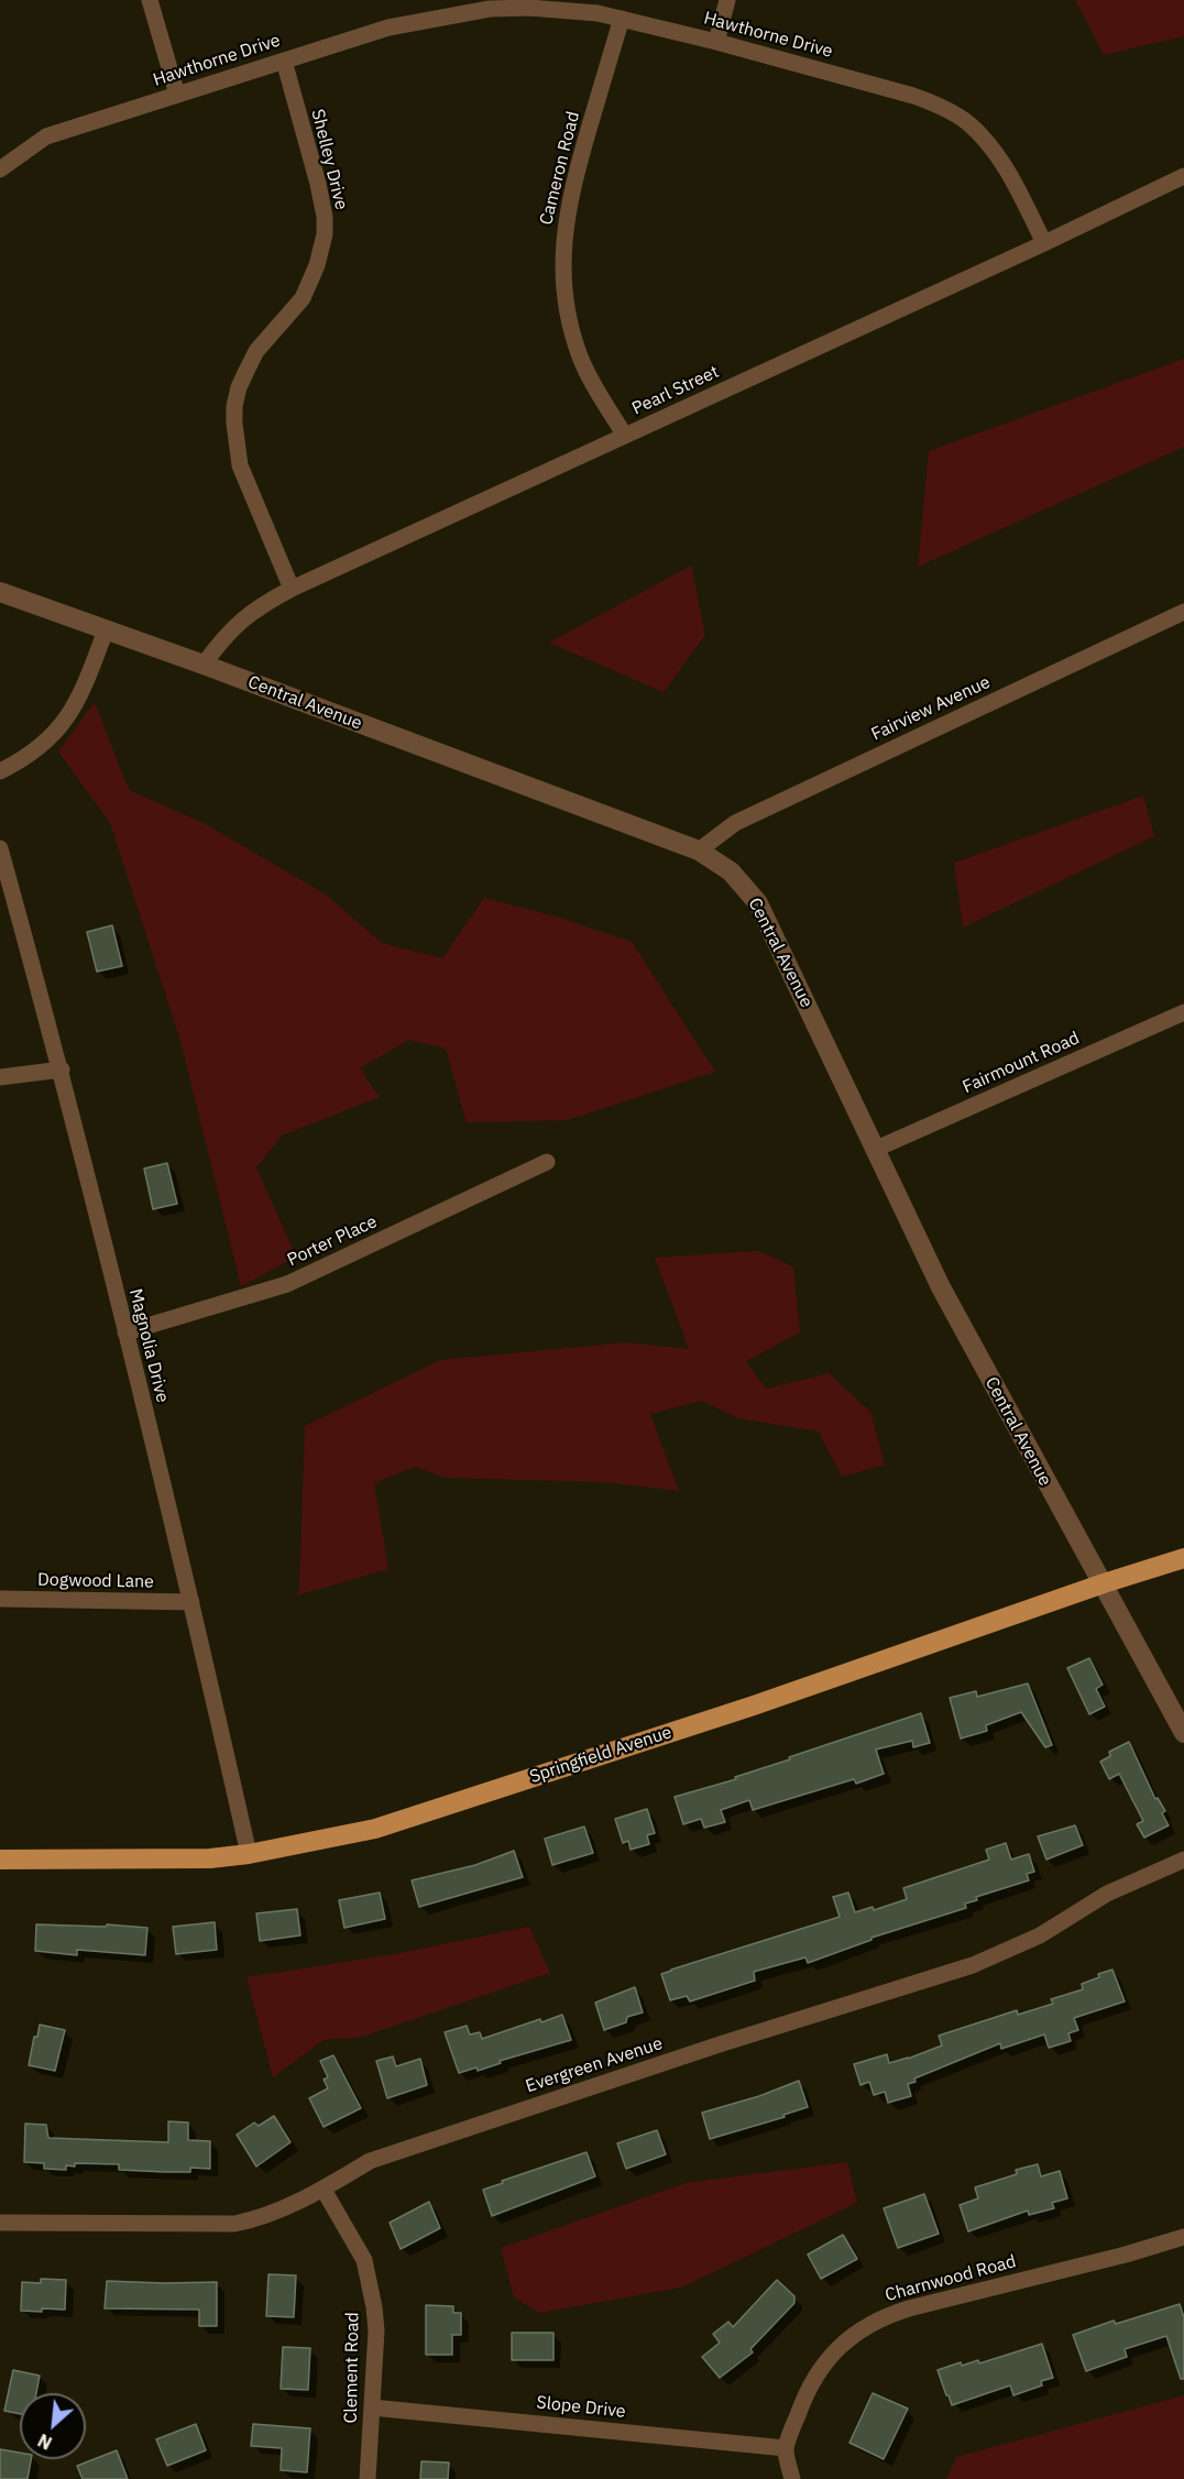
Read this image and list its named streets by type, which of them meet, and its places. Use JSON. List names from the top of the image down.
{
  "streets": {
    "main road": ["Springfield Avenue"],
    "street": [
      "Hawthorne Drive",
      "Shelley Drive",
      "Cameron Road",
      "Pearl Street",
      "Central Avenue",
      "Fairview Avenue",
      "Fairmount Road",
      "Porter Place",
      "Magnolia Drive",
      "Dogwood Lane",
      "Evergreen Avenue",
      "Charnwood Road",
      "Clement Road",
      "Slope Drive"
    ]
  },
  "crossings": [
    ["Hawthorne Drive", "Shelley Drive"],
    ["Hawthorne Drive", "Cameron Road"],
    ["Hawthorne Drive", "Pearl Street"],
    ["Shelley Drive", "Pearl Street"],
    ["Cameron Road", "Pearl Street"],
    ["Pearl Street", "Central Avenue"],
    ["Central Avenue", "Fairview Avenue"],
    ["Central Avenue", "Fairmount Road"],
    ["Central Avenue", "Springfield Avenue"],
    ["Porter Place", "Magnolia Drive"],
    ["Magnolia Drive", "Dogwood Lane"],
    ["Magnolia Drive", "Springfield Avenue"],
    ["Evergreen Avenue", "Clement Road"],
    ["Charnwood Road", "Slope Drive"],
    ["Clement Road", "Slope Drive"]
  ],
  "north": "bottom left"
}
